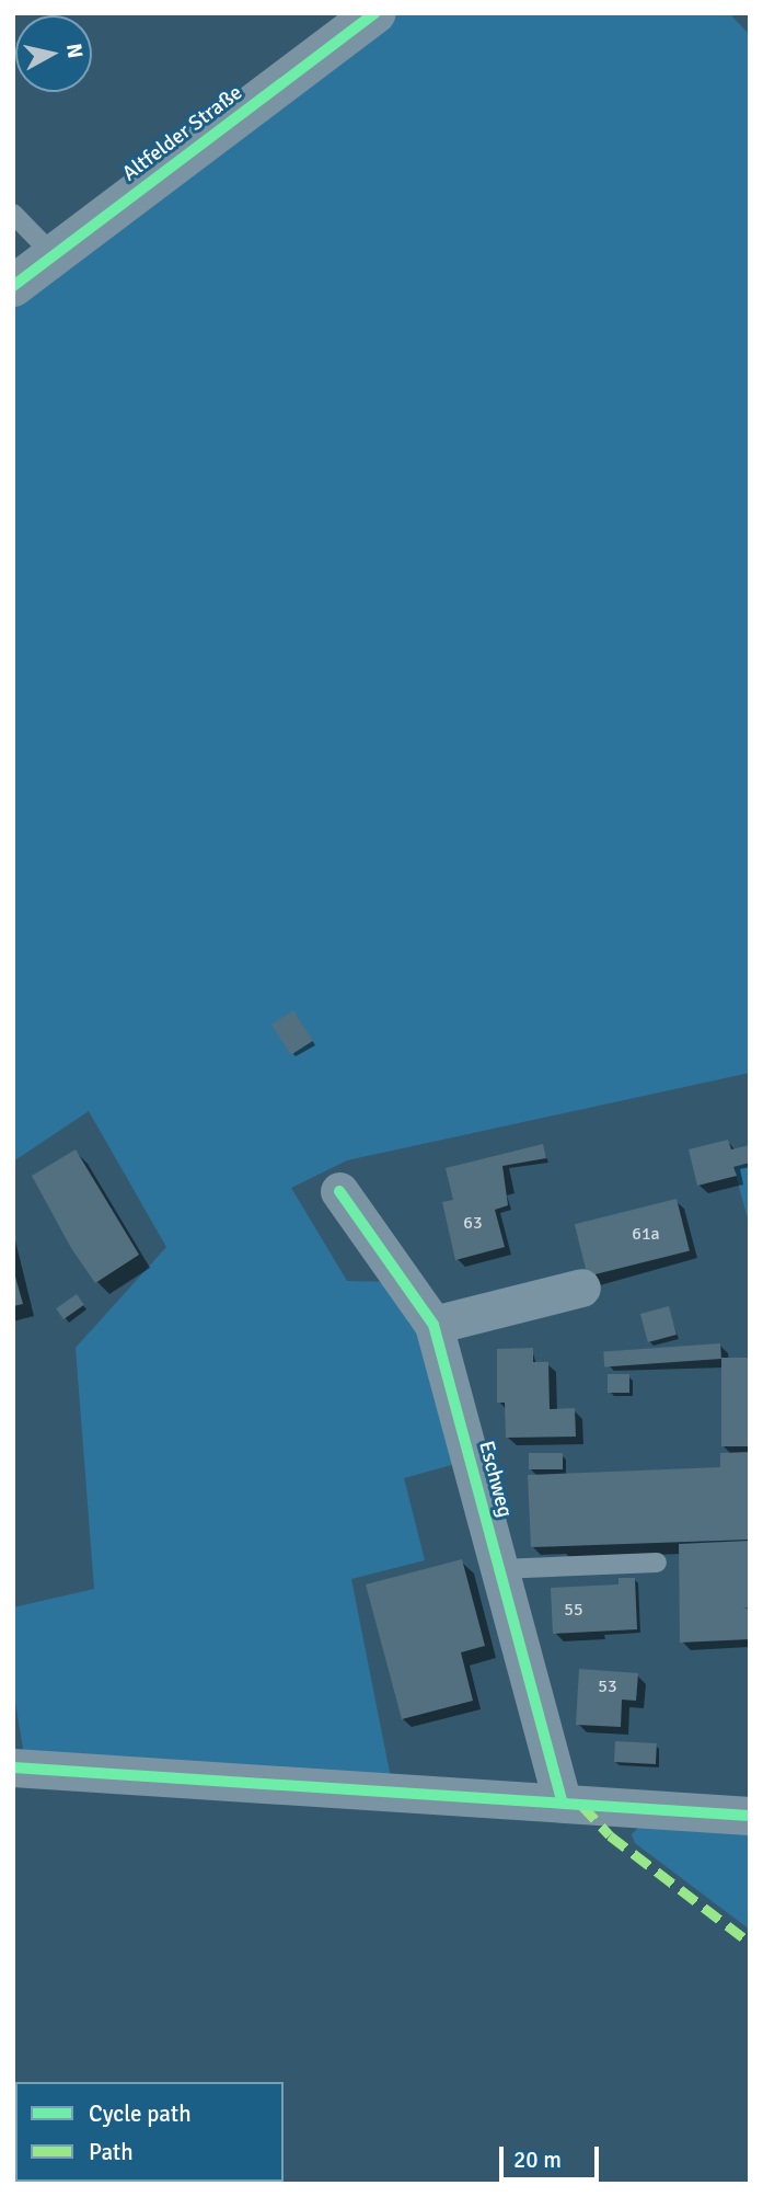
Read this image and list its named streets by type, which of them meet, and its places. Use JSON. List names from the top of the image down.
{
  "streets": {
    "street": ["Altfelder Straße", "Eschweg"]
  },
  "house_numbers": [
    "63",
    "61a",
    "55",
    "53"
  ],
  "legend": ["Cycle path", "Path"],
  "scale_bar": "20 m",
  "north": "right"
}
